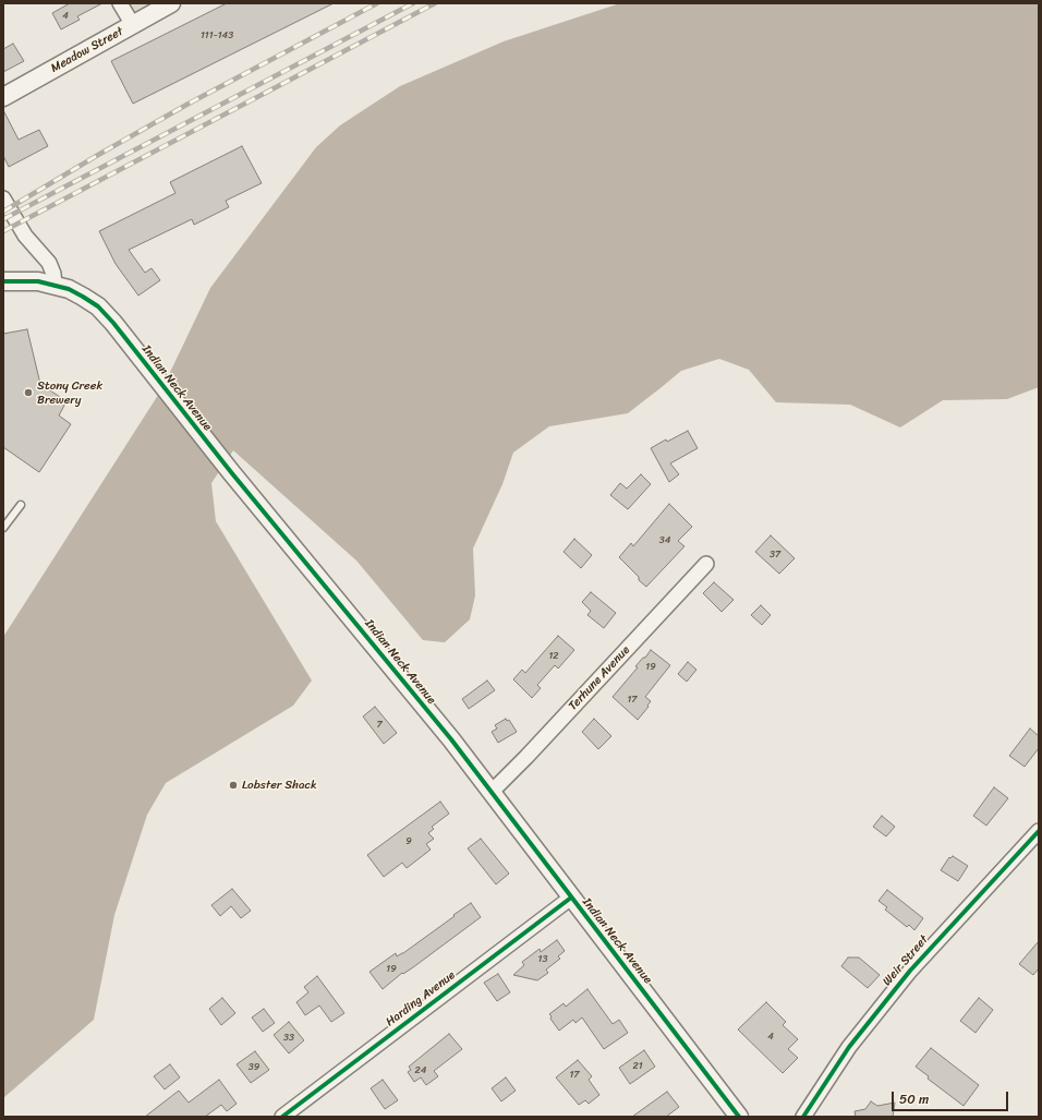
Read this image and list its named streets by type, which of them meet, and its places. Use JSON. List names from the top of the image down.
{
  "streets": {
    "street": [
      "Meadow Street",
      "Indian Neck Avenue",
      "Terhune Avenue",
      "Weir Street",
      "Harding Avenue"
    ]
  },
  "crossings": [
    ["Indian Neck Avenue", "Terhune Avenue"],
    ["Indian Neck Avenue", "Harding Avenue"]
  ],
  "places": ["Stony Creek Brewery", "Lobster Shack"],
  "house_numbers": [
    "4",
    "111-143",
    "34",
    "37",
    "12",
    "19",
    "17",
    "7",
    "9",
    "13",
    "19",
    "4",
    "33",
    "21",
    "39",
    "24",
    "17"
  ],
  "scale_bar": "50 m"
}
